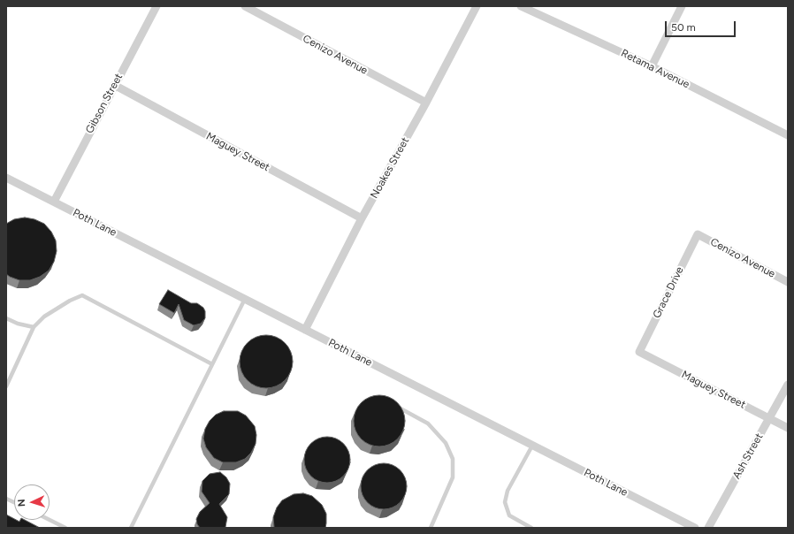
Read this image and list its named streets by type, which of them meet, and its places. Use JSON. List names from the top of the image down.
{
  "streets": {
    "street": [
      "Cenizo Avenue",
      "Retama Avenue",
      "Gibson Street",
      "Maguey Street",
      "Noakes Street",
      "Poth Lane",
      "Grace Drive",
      "Ash Street"
    ]
  },
  "crossings": [
    ["Cenizo Avenue", "Noakes Street"],
    ["Cenizo Avenue", "Grace Drive"],
    ["Gibson Street", "Maguey Street"],
    ["Gibson Street", "Poth Lane"],
    ["Maguey Street", "Noakes Street"],
    ["Maguey Street", "Grace Drive"],
    ["Maguey Street", "Ash Street"],
    ["Noakes Street", "Poth Lane"]
  ],
  "scale_bar": "50 m",
  "north": "left"
}
